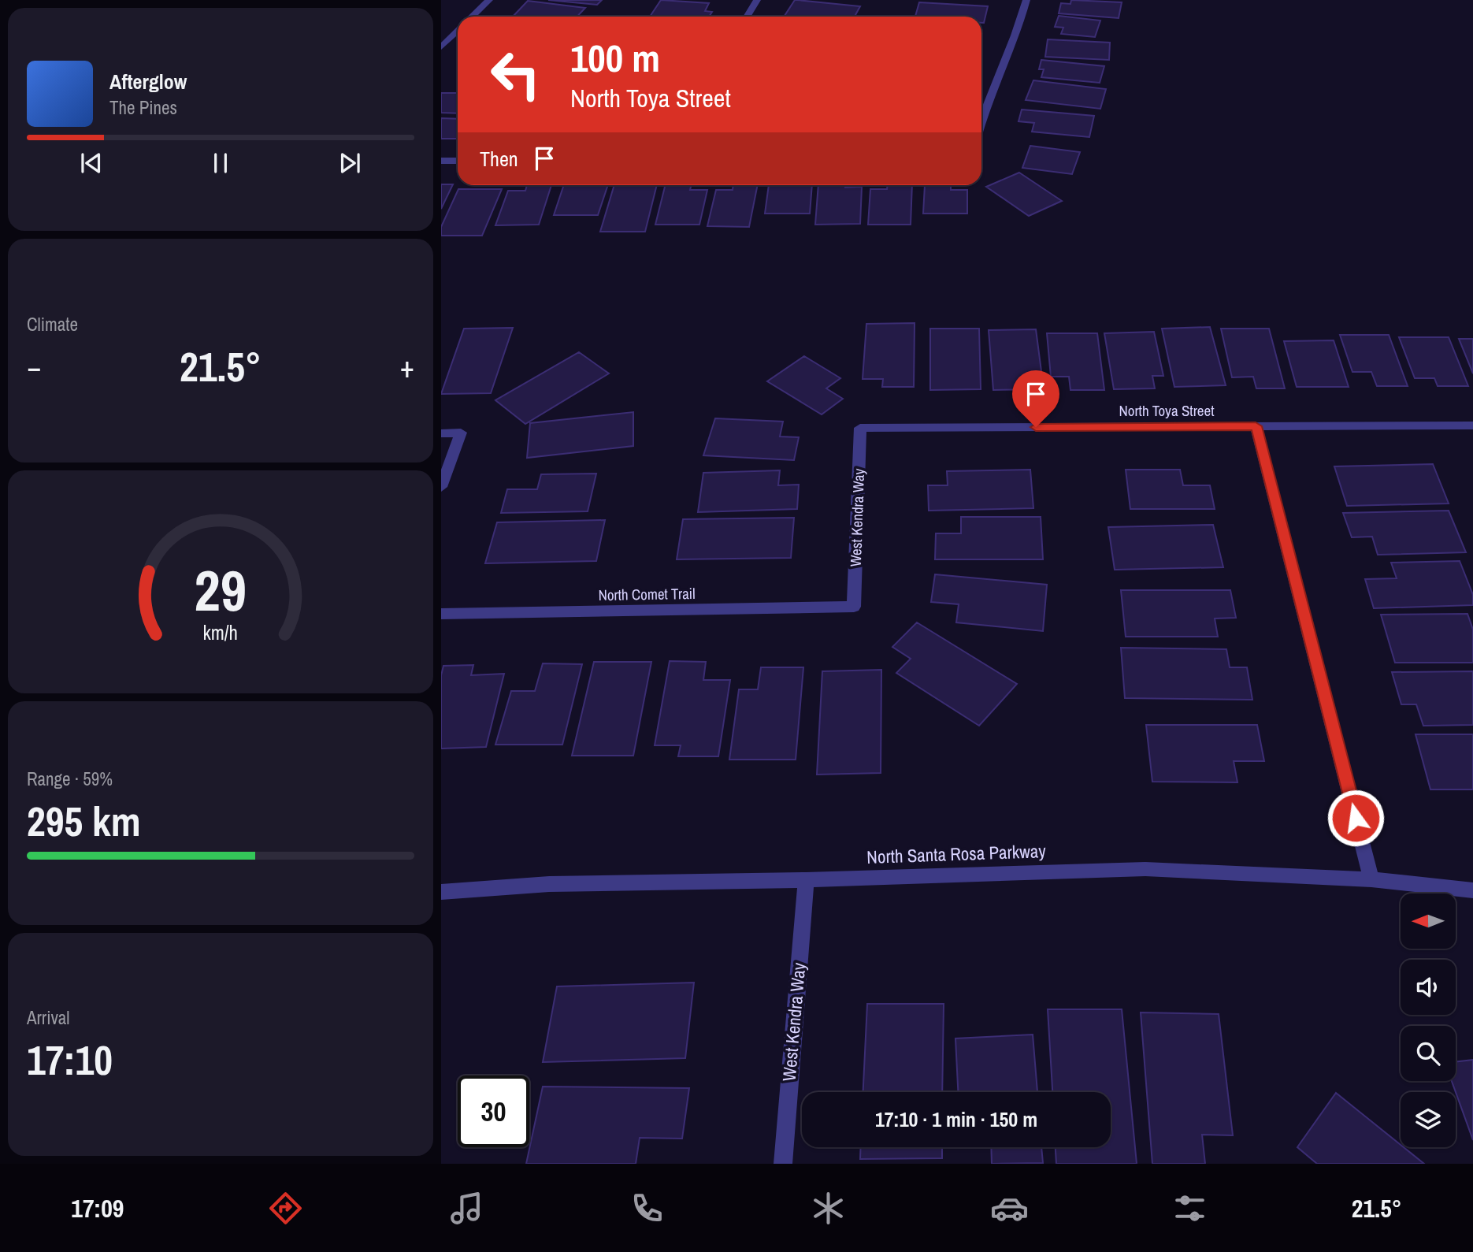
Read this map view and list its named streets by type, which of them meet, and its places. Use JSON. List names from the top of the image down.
{
  "streets": {
    "street": [
      "North Toya Street",
      "West Kendra Way",
      "North Comet Trail",
      "North Santa Rosa Parkway"
    ]
  },
  "crossings": [
    ["North Toya Street", "West Kendra Way"],
    ["West Kendra Way", "North Comet Trail"],
    ["West Kendra Way", "North Santa Rosa Parkway"]
  ],
  "north": "left",
  "page": {
    "turn": ["100 m", "North Toya Street"],
    "song": ["Afterglow", "The Pines"],
    "then": "Then",
    "tile": [
      "Climate",
      ["Range · 59%", "295 km"],
      ["Arrival", "17:10"]
    ],
    "heat": ["−", "21.5°", "+"],
    "limit": "30",
    "trip": "17:10 · 1 min · 150 m",
    "tabs": ["17:09", "21.5°"],
    "gauge": ["29", "km/h"]
  }
}
